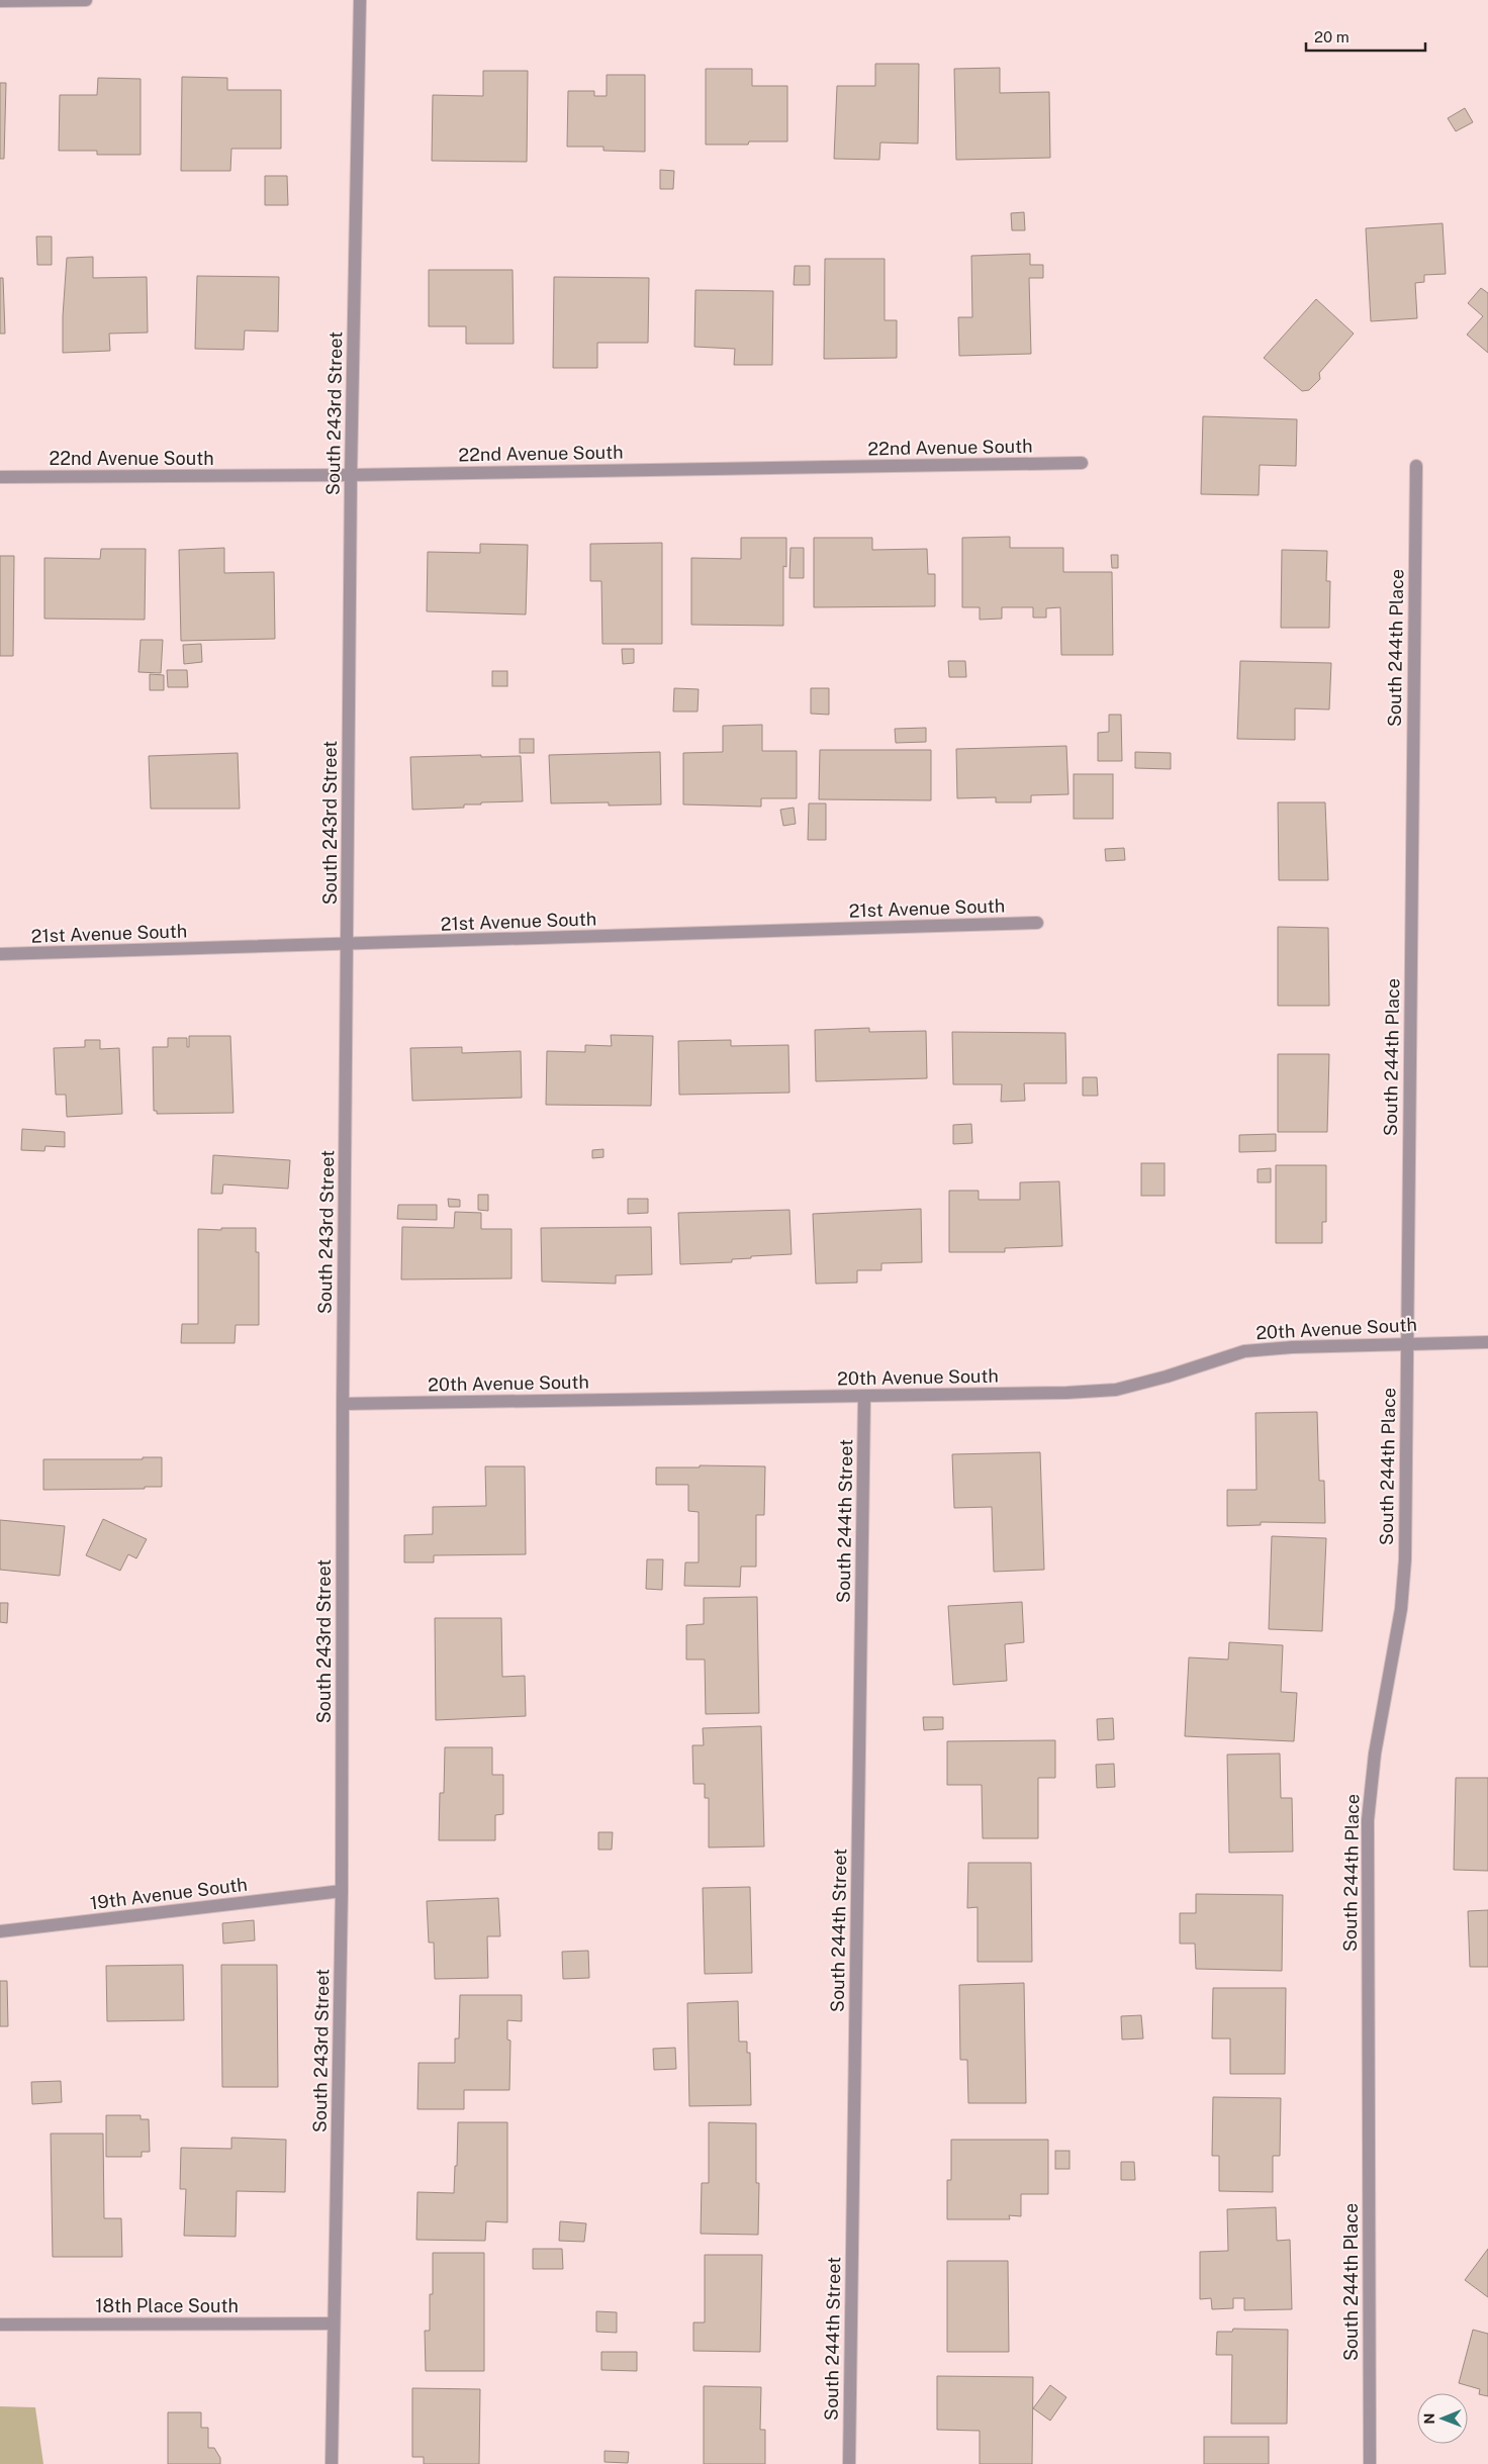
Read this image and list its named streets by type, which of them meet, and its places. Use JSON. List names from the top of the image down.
{
  "streets": {
    "street": [
      "South 243rd Street",
      "22nd Avenue South",
      "South 244th Place",
      "21st Avenue South",
      "20th Avenue South",
      "South 244th Street",
      "19th Avenue South",
      "18th Place South"
    ]
  },
  "crossings": [
    ["South 243rd Street", "22nd Avenue South"],
    ["South 243rd Street", "21st Avenue South"],
    ["South 243rd Street", "20th Avenue South"],
    ["South 243rd Street", "19th Avenue South"],
    ["South 243rd Street", "18th Place South"],
    ["South 244th Place", "20th Avenue South"],
    ["20th Avenue South", "South 244th Street"]
  ],
  "scale_bar": "20 m",
  "north": "left"
}
